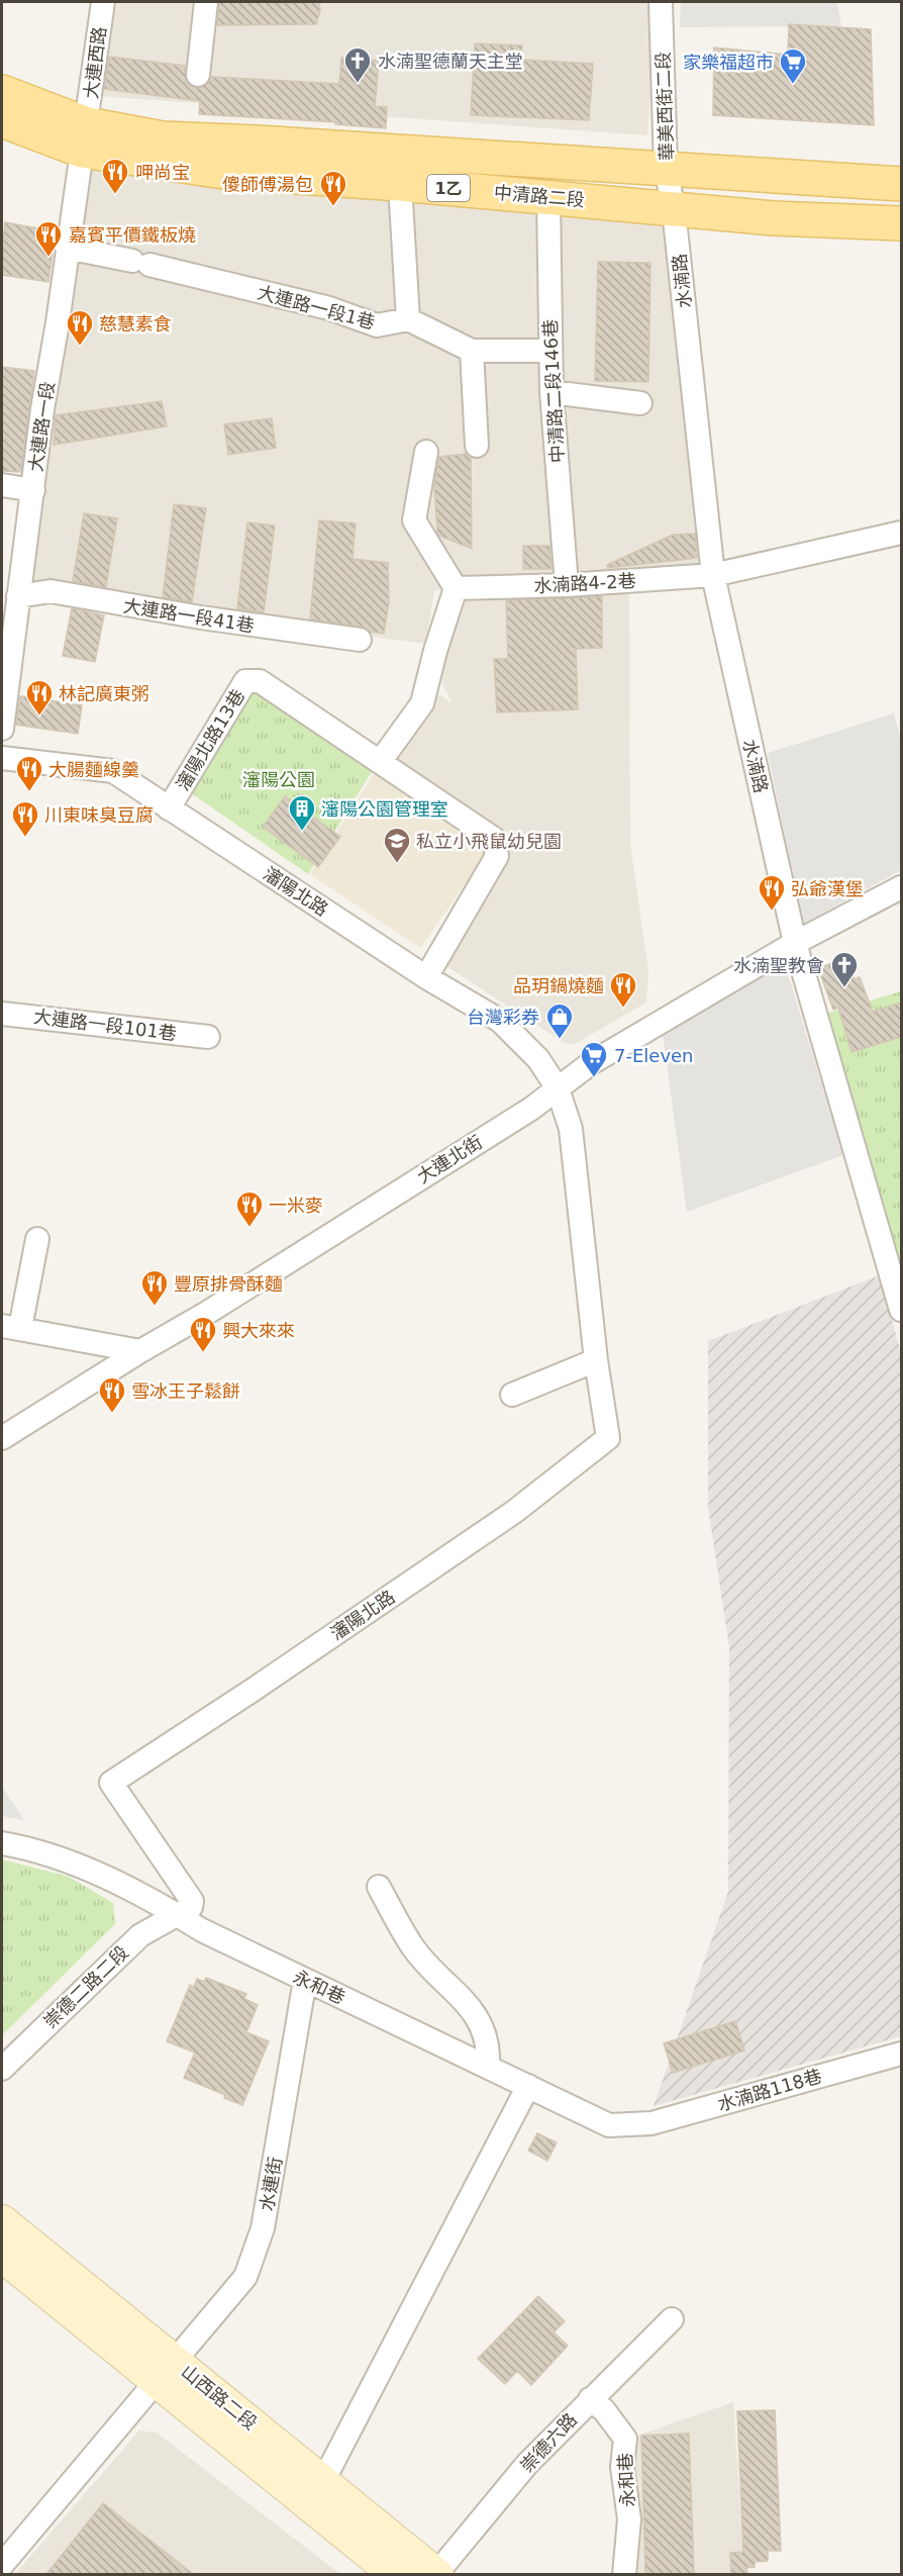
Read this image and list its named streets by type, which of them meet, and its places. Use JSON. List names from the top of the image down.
{
  "streets": {
    "main road": ["1乙", "中清路二段"],
    "street": [
      "大連西路",
      "華美西街二段",
      "水湳路",
      "大連路一段1巷",
      "中清路二段146巷",
      "大連路一段",
      "水湳路4-2巷",
      "大連路一段41巷",
      "瀋陽北路13巷",
      "瀋陽北路",
      "大連路一段101巷",
      "大連北街",
      "崇德二路二段",
      "永和巷",
      "水湳路118巷",
      "水連街",
      "山西路二段",
      "崇德六路"
    ]
  },
  "crossings": [
    ["大連西路", "中清路二段"],
    ["大連西路", "大連路一段"],
    ["華美西街二段", "中清路二段"],
    ["華美西街二段", "水湳路"],
    ["中清路二段", "水湳路"],
    ["中清路二段", "中清路二段146巷"],
    ["中清路二段", "大連路一段"],
    ["水湳路", "水湳路4-2巷"],
    ["水湳路", "大連北街"],
    ["大連路一段1巷", "大連路一段"],
    ["中清路二段146巷", "水湳路4-2巷"],
    ["大連路一段", "大連路一段41巷"],
    ["瀋陽北路13巷", "瀋陽北路"],
    ["瀋陽北路", "大連北街"],
    ["瀋陽北路", "崇德二路二段"],
    ["瀋陽北路", "永和巷"],
    ["崇德二路二段", "永和巷"],
    ["永和巷", "水湳路118巷"],
    ["永和巷", "水連街"],
    ["永和巷", "崇德六路"],
    ["水連街", "山西路二段"],
    ["山西路二段", "崇德六路"]
  ],
  "parks": ["瀋陽公園"],
  "places": {
    "church": ["水湳聖德蘭天主堂", "水湳聖教會"],
    "supermarket": ["家樂福超市", "7-Eleven"],
    "restaurant": [
      "呷尚宝",
      "傻師傅湯包",
      "嘉賓平價鐵板燒",
      "慈慧素食",
      "林記廣東粥",
      "大腸麵線羹",
      "川東味臭豆腐",
      "弘爺漢堡",
      "品玥鍋燒麵",
      "一米麥",
      "豐原排骨酥麵",
      "興大來來",
      "雪冰王子鬆餅"
    ],
    "building": ["瀋陽公園管理室"],
    "school or university": ["私立小飛鼠幼兒園"],
    "shop": ["台灣彩券"]
  }
}
